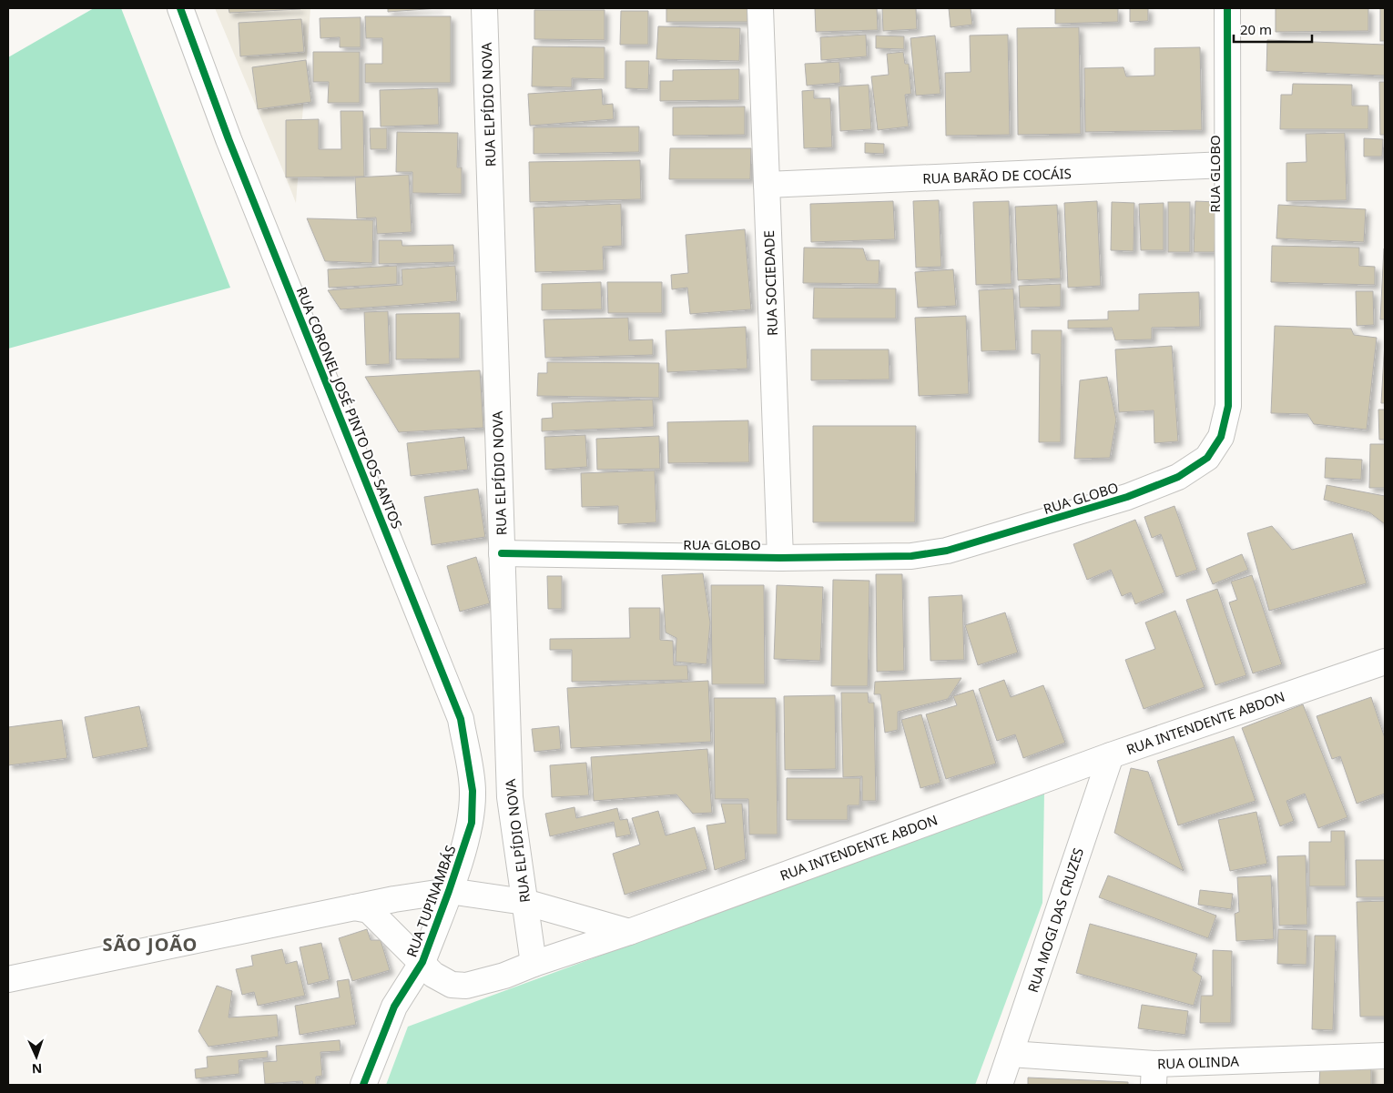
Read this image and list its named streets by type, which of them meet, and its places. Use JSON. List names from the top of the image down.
{
  "streets": {
    "street": [
      "RUA ELPÍDIO NOVA",
      "RUA GLOBO",
      "RUA BARÃO DE COCÁIS",
      "RUA SOCIEDADE",
      "RUA CORONEL JOSÉ PINTO DOS SANTOS",
      "RUA INTENDENTE ABDON",
      "RUA TUPINAMBÁS",
      "RUA MOGI DAS CRUZES",
      "RUA OLINDA"
    ]
  },
  "crossings": [
    ["RUA ELPÍDIO NOVA", "RUA GLOBO"],
    ["RUA ELPÍDIO NOVA", "RUA INTENDENTE ABDON"],
    ["RUA ELPÍDIO NOVA", "RUA TUPINAMBÁS"],
    ["RUA GLOBO", "RUA BARÃO DE COCÁIS"],
    ["RUA GLOBO", "RUA SOCIEDADE"],
    ["RUA BARÃO DE COCÁIS", "RUA SOCIEDADE"],
    ["RUA CORONEL JOSÉ PINTO DOS SANTOS", "RUA TUPINAMBÁS"],
    ["RUA INTENDENTE ABDON", "RUA TUPINAMBÁS"],
    ["RUA INTENDENTE ABDON", "RUA MOGI DAS CRUZES"],
    ["RUA MOGI DAS CRUZES", "RUA OLINDA"]
  ],
  "districts": ["SÃO JOÃO"],
  "scale_bar": "20 m",
  "north": "bottom"
}
